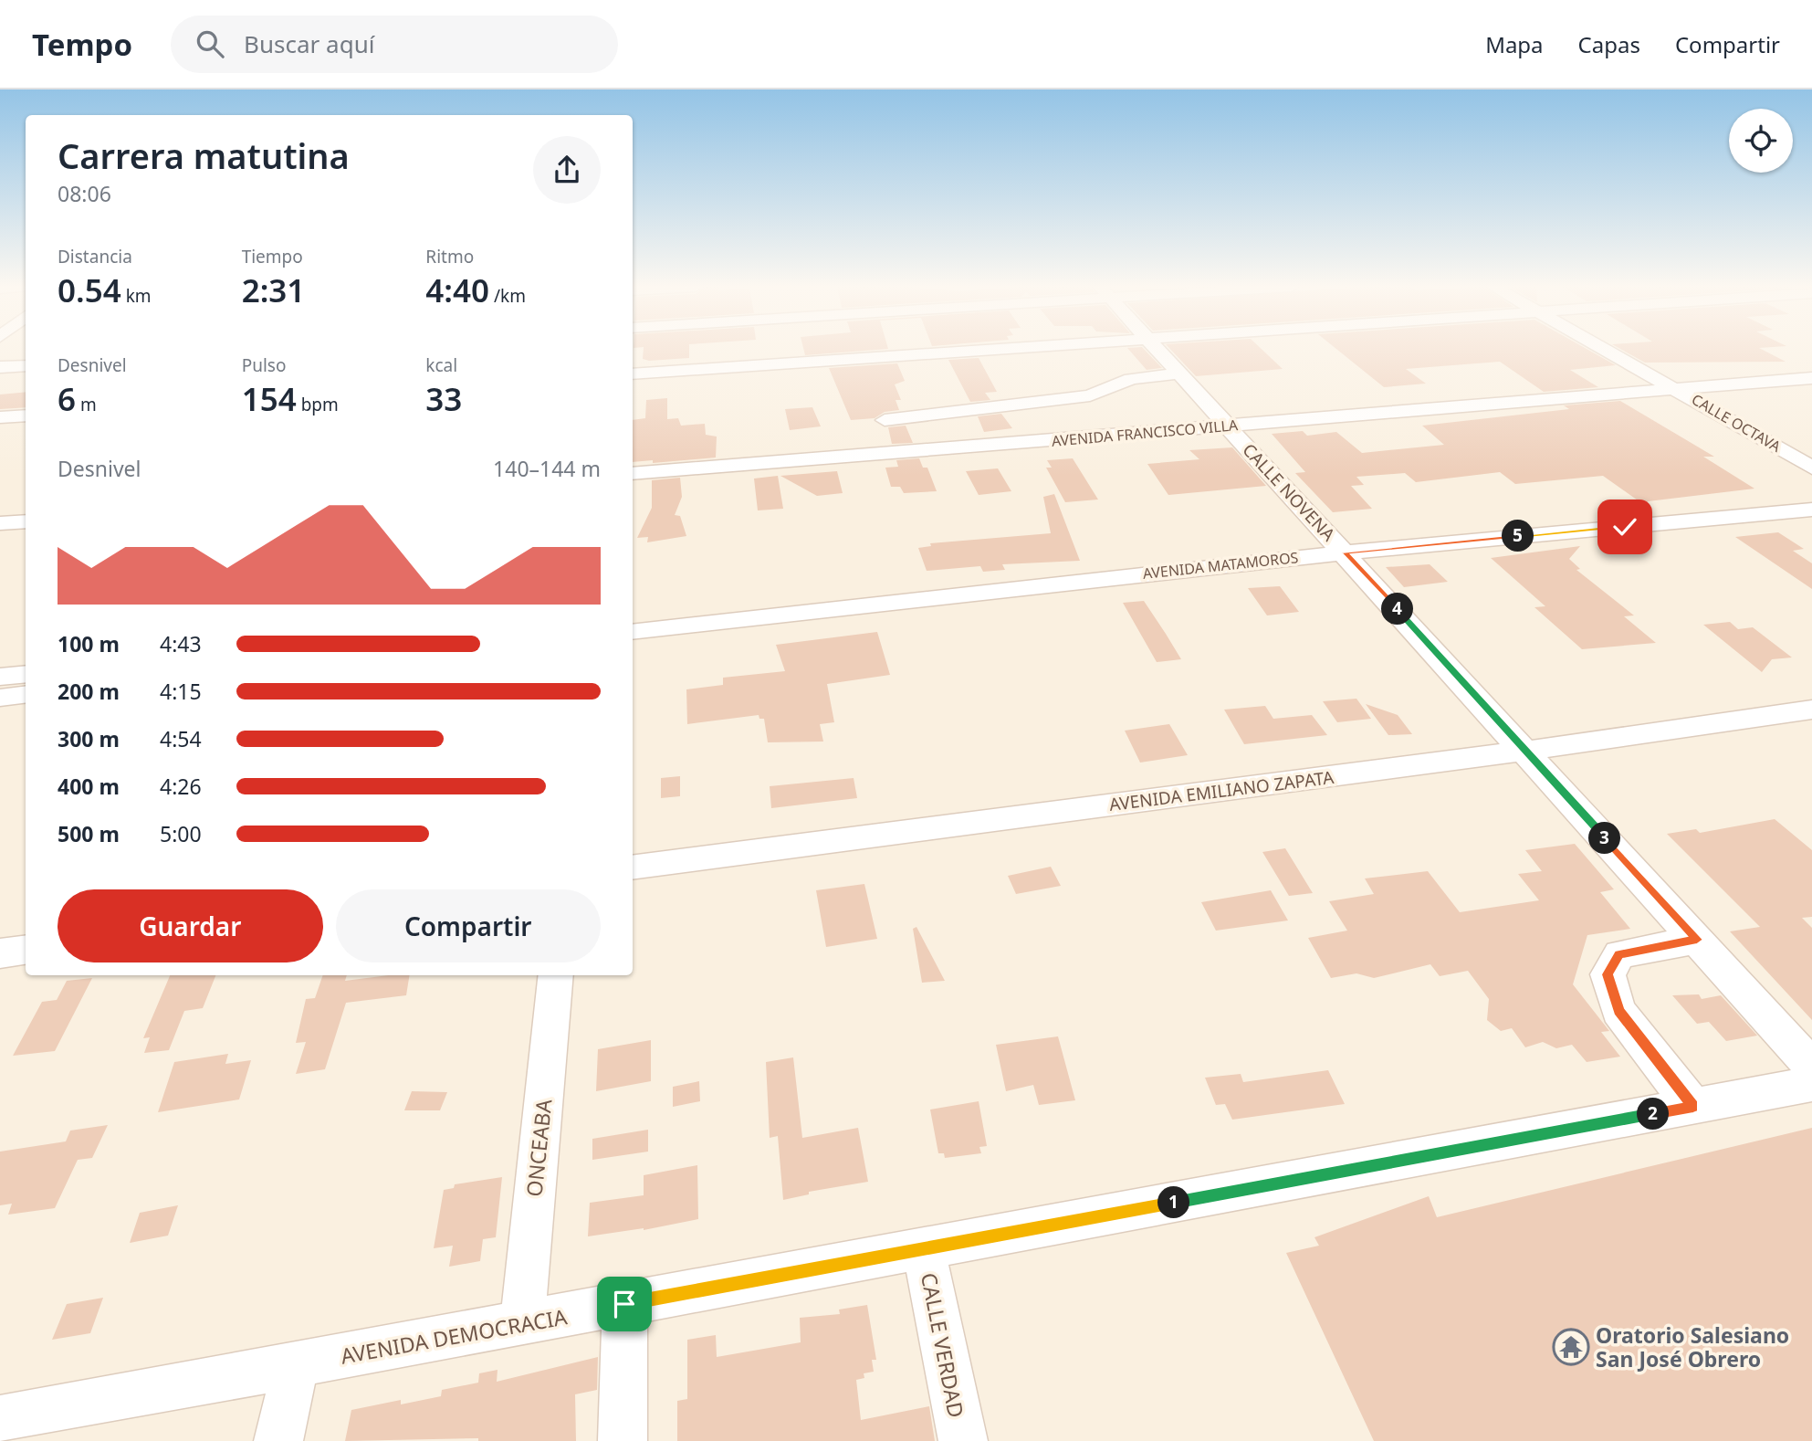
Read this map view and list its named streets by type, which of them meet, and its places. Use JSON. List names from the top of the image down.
{
  "streets": {
    "street": [
      "CALLE OCTAVA",
      "AVENIDA FRANCISCO VILLA",
      "CALLE NOVENA",
      "AVENIDA MATAMOROS",
      "AVENIDA EMILIANO ZAPATA",
      "ONCEABA",
      "AVENIDA DEMOCRACIA",
      "CALLE VERDAD"
    ]
  },
  "crossings": [
    ["CALLE OCTAVA", "AVENIDA FRANCISCO VILLA"],
    ["AVENIDA FRANCISCO VILLA", "CALLE NOVENA"],
    ["CALLE NOVENA", "AVENIDA MATAMOROS"],
    ["CALLE NOVENA", "AVENIDA EMILIANO ZAPATA"],
    ["ONCEABA", "AVENIDA DEMOCRACIA"],
    ["AVENIDA DEMOCRACIA", "CALLE VERDAD"]
  ],
  "places": {
    "temple": ["Oratorio Salesiano San José Obrero"]
  },
  "page": {
    "header": "Tempo",
    "search": "Buscar aquí",
    "nav": ["Mapa", "Capas", "Compartir"],
    "heading": ["Carrera matutina", "08:06"],
    "stats": [
      ["Distancia", "0.54 km"],
      ["Tiempo", "2:31"],
      ["Ritmo", "4:40 /km"],
      ["Desnivel", "6 m"],
      ["Pulso", "154 bpm"],
      ["kcal", "33"]
    ],
    "chart": ["Desnivel", "140–144 m"],
    "pins": [
      "5",
      "4",
      "3",
      "2",
      "1"
    ],
    "list": [
      {
        "name": "100 m",
        "note": "4:43"
      },
      {
        "name": "200 m",
        "note": "4:15"
      },
      {
        "name": "300 m",
        "note": "4:54"
      },
      {
        "name": "400 m",
        "note": "4:26"
      },
      {
        "name": "500 m",
        "note": "5:00"
      }
    ],
    "buttons": ["Guardar", "Compartir"]
  }
}
